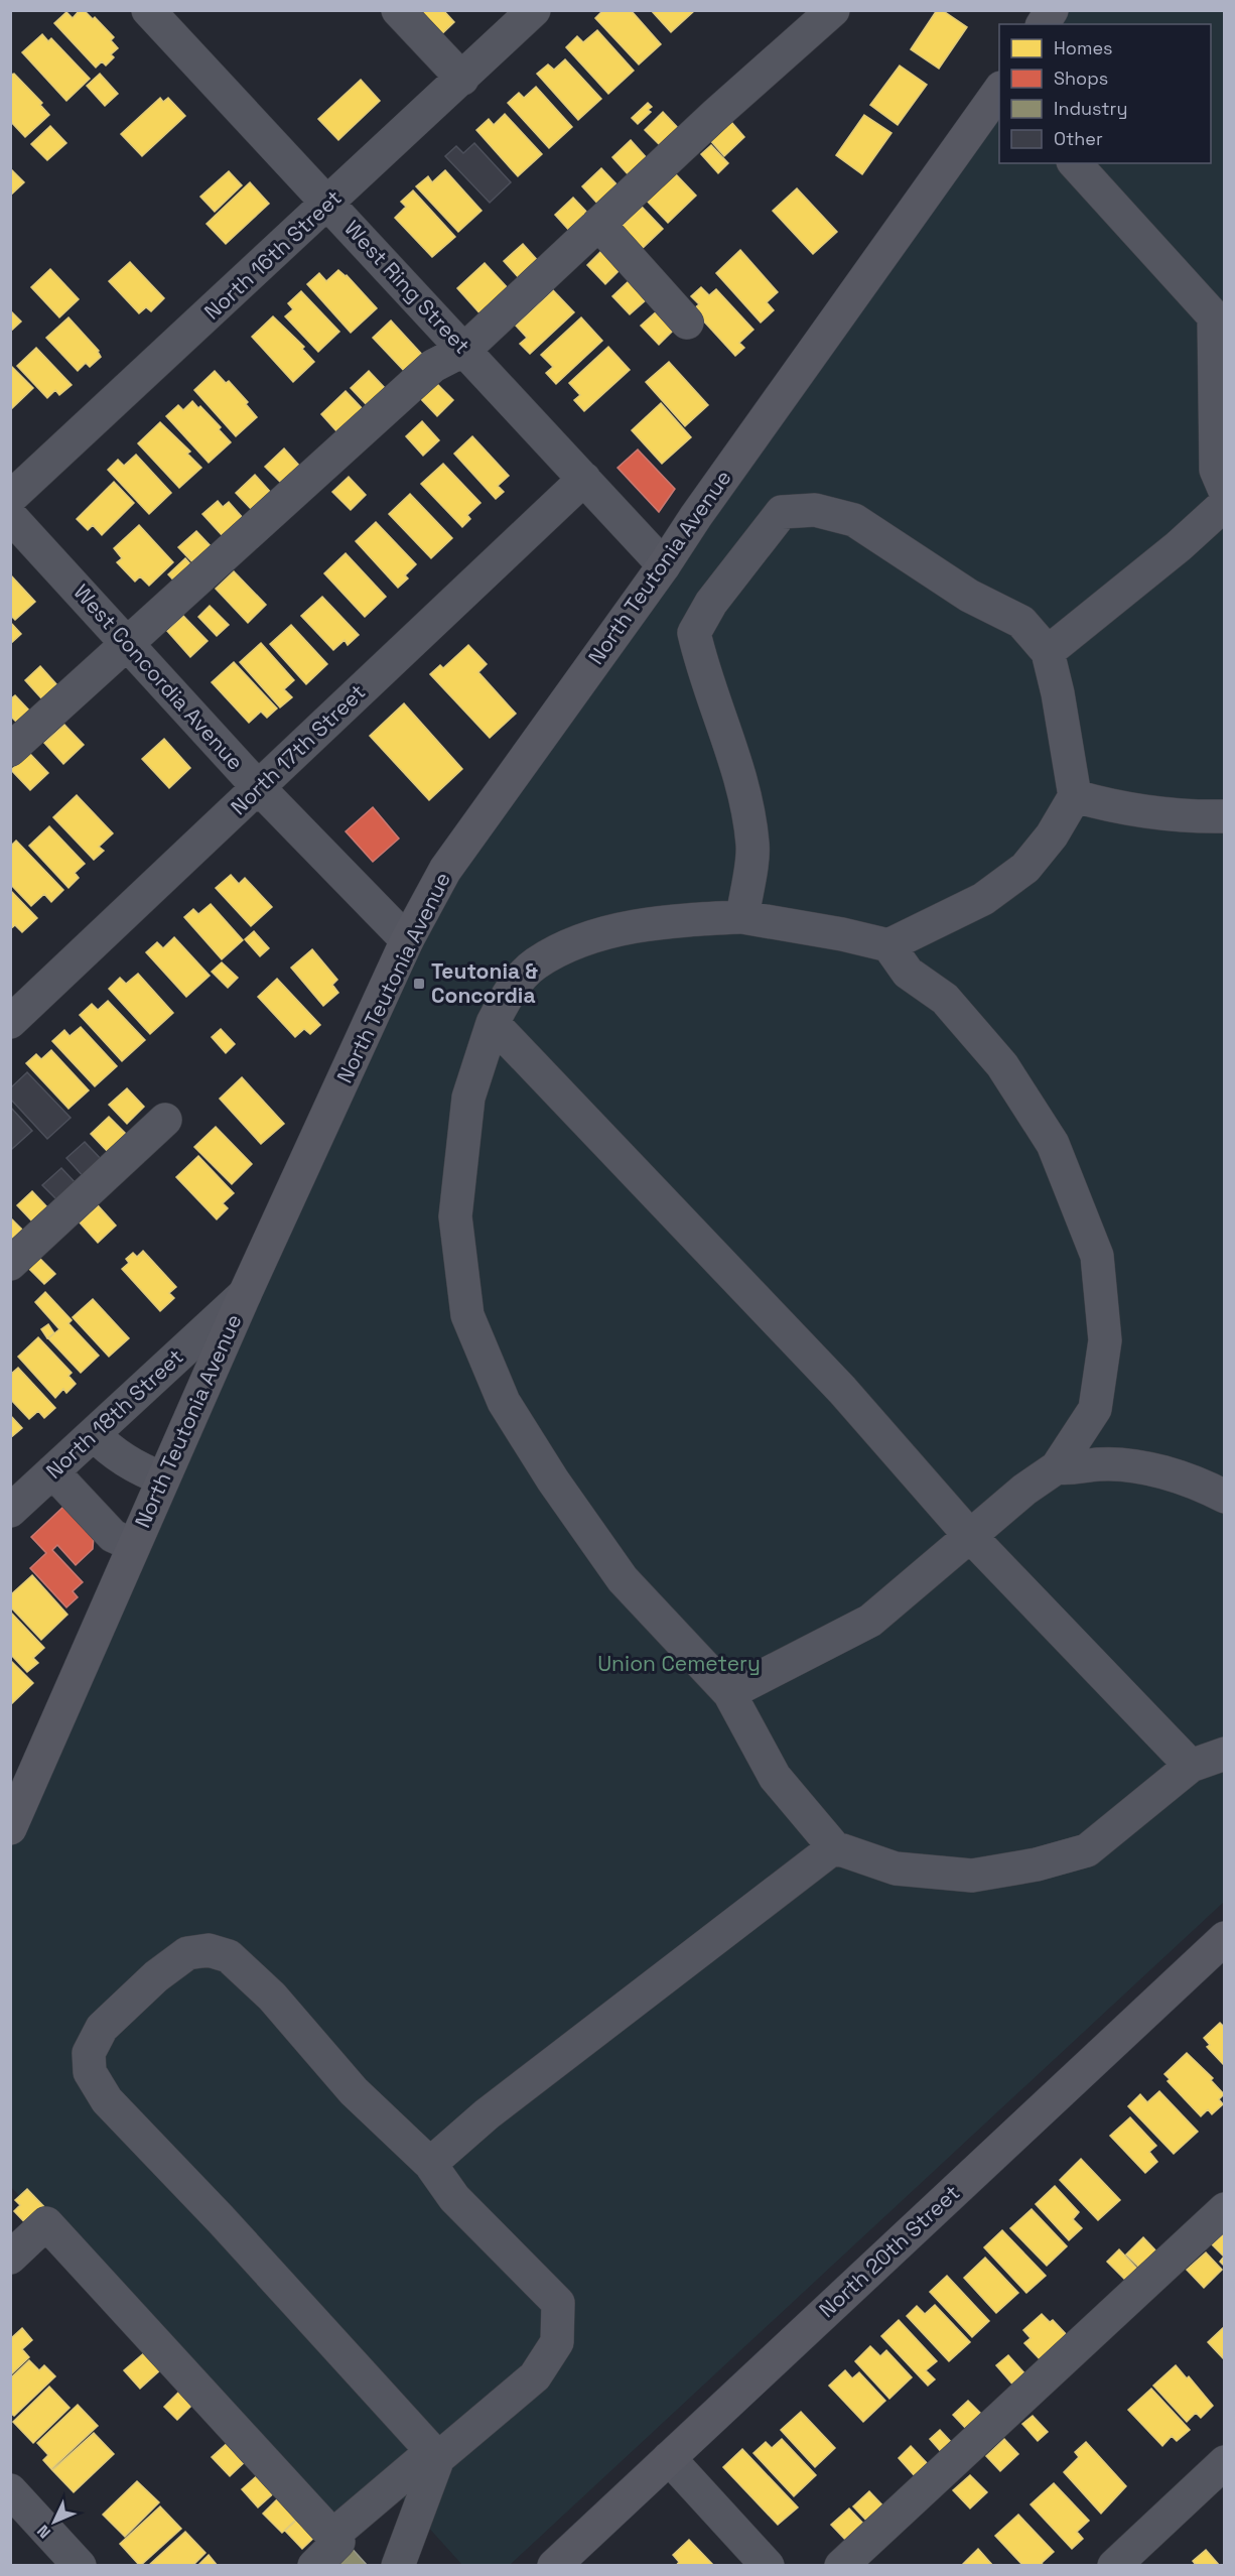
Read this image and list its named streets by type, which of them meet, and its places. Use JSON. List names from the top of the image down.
{
  "streets": {
    "main road": ["North Teutonia Avenue", "North 20th Street"],
    "street": [
      "North 16th Street",
      "West Ring Street",
      "West Concordia Avenue",
      "North 17th Street",
      "North 18th Street"
    ]
  },
  "crossings": [
    ["North 16th Street", "West Ring Street"],
    ["West Ring Street", "North Teutonia Avenue"],
    ["West Ring Street", "North 17th Street"],
    ["North Teutonia Avenue", "West Concordia Avenue"],
    ["North Teutonia Avenue", "North 18th Street"],
    ["West Concordia Avenue", "North 17th Street"]
  ],
  "parks": ["Union Cemetery"],
  "places": {
    "transit": ["Teutonia & Concordia"]
  },
  "legend": [
    "Homes",
    "Shops",
    "Industry",
    "Other"
  ],
  "north": "bottom left"
}
